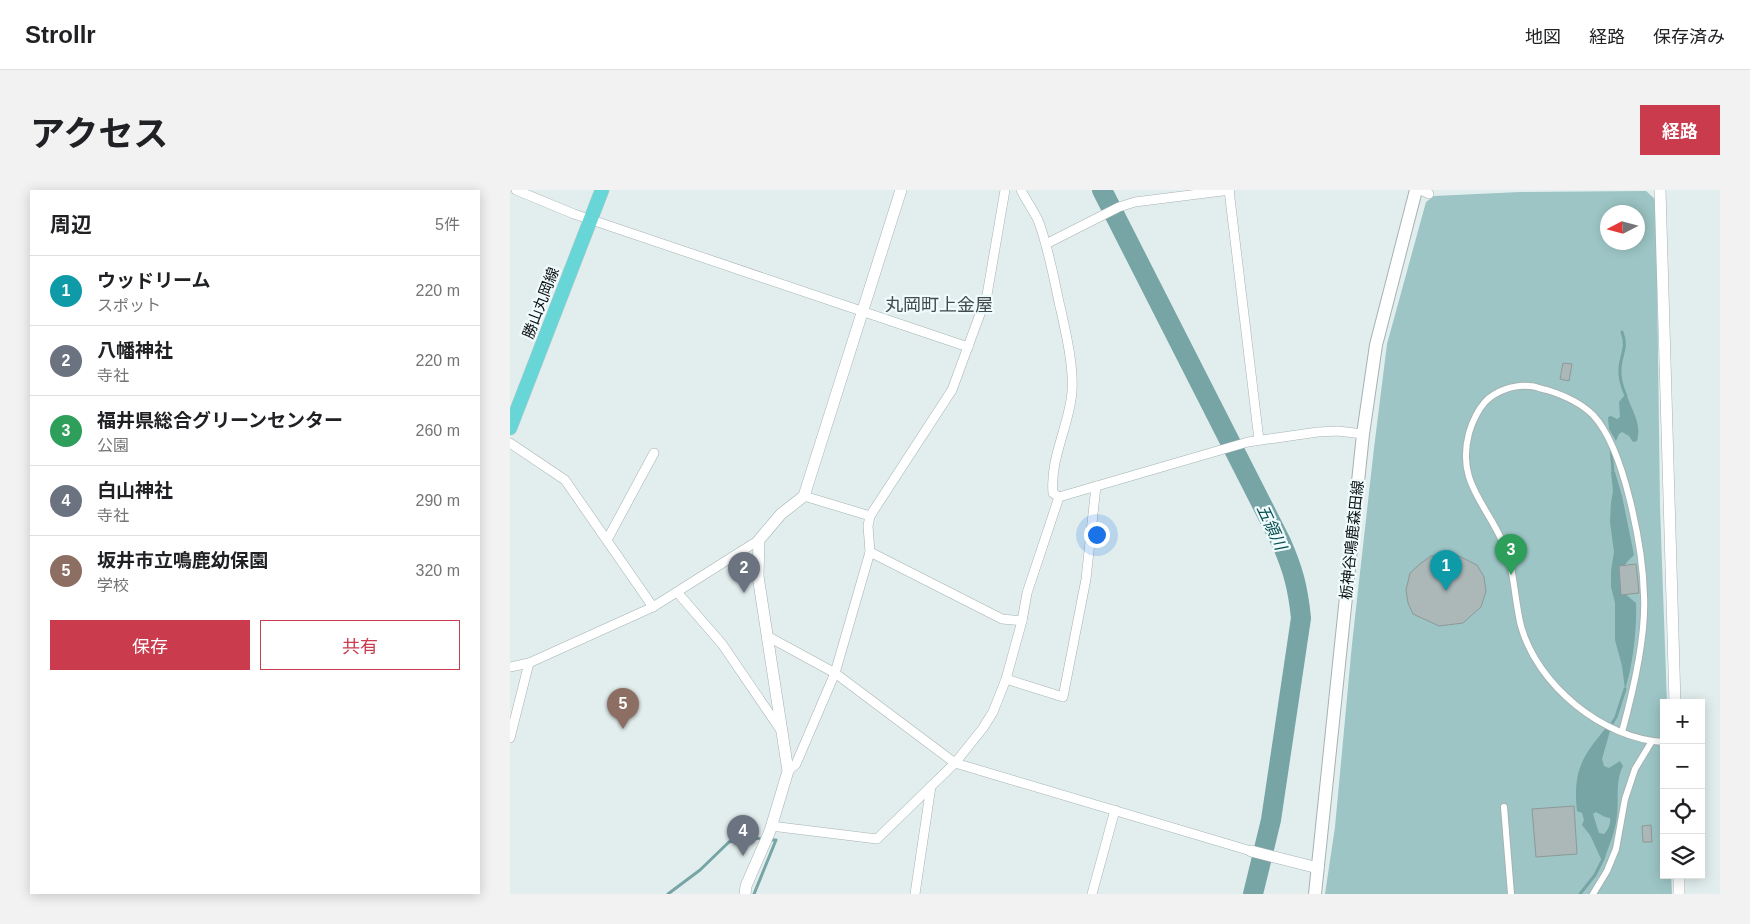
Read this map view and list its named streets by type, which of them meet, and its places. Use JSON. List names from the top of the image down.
{
  "streets": {
    "main road": ["勝山丸岡線", "栃神谷鳴鹿森田線"]
  },
  "districts": ["丸岡町上金屋"],
  "water": ["五領川"],
  "north": "left",
  "page": {
    "header": "Strollr",
    "nav": ["地図", "経路", "保存済み"],
    "title": "アクセス",
    "buttons": [
      "経路",
      ["保存", "共有"]
    ],
    "heading": ["周辺", "5件"],
    "list": [
      {
        "mark": "1",
        "name": "ウッドリーム",
        "note": "スポット",
        "value": "220 m"
      },
      {
        "mark": "2",
        "name": "八幡神社",
        "note": "寺社",
        "value": "220 m"
      },
      {
        "mark": "3",
        "name": "福井県総合グリーンセンター",
        "note": "公園",
        "value": "260 m"
      },
      {
        "mark": "4",
        "name": "白山神社",
        "note": "寺社",
        "value": "290 m"
      },
      {
        "mark": "5",
        "name": "坂井市立鳴鹿幼保園",
        "note": "学校",
        "value": "320 m"
      }
    ],
    "pins": [
      "3",
      "1",
      "2",
      "5",
      "4"
    ],
    "map_buttons": ["+", "−"]
  }
}
